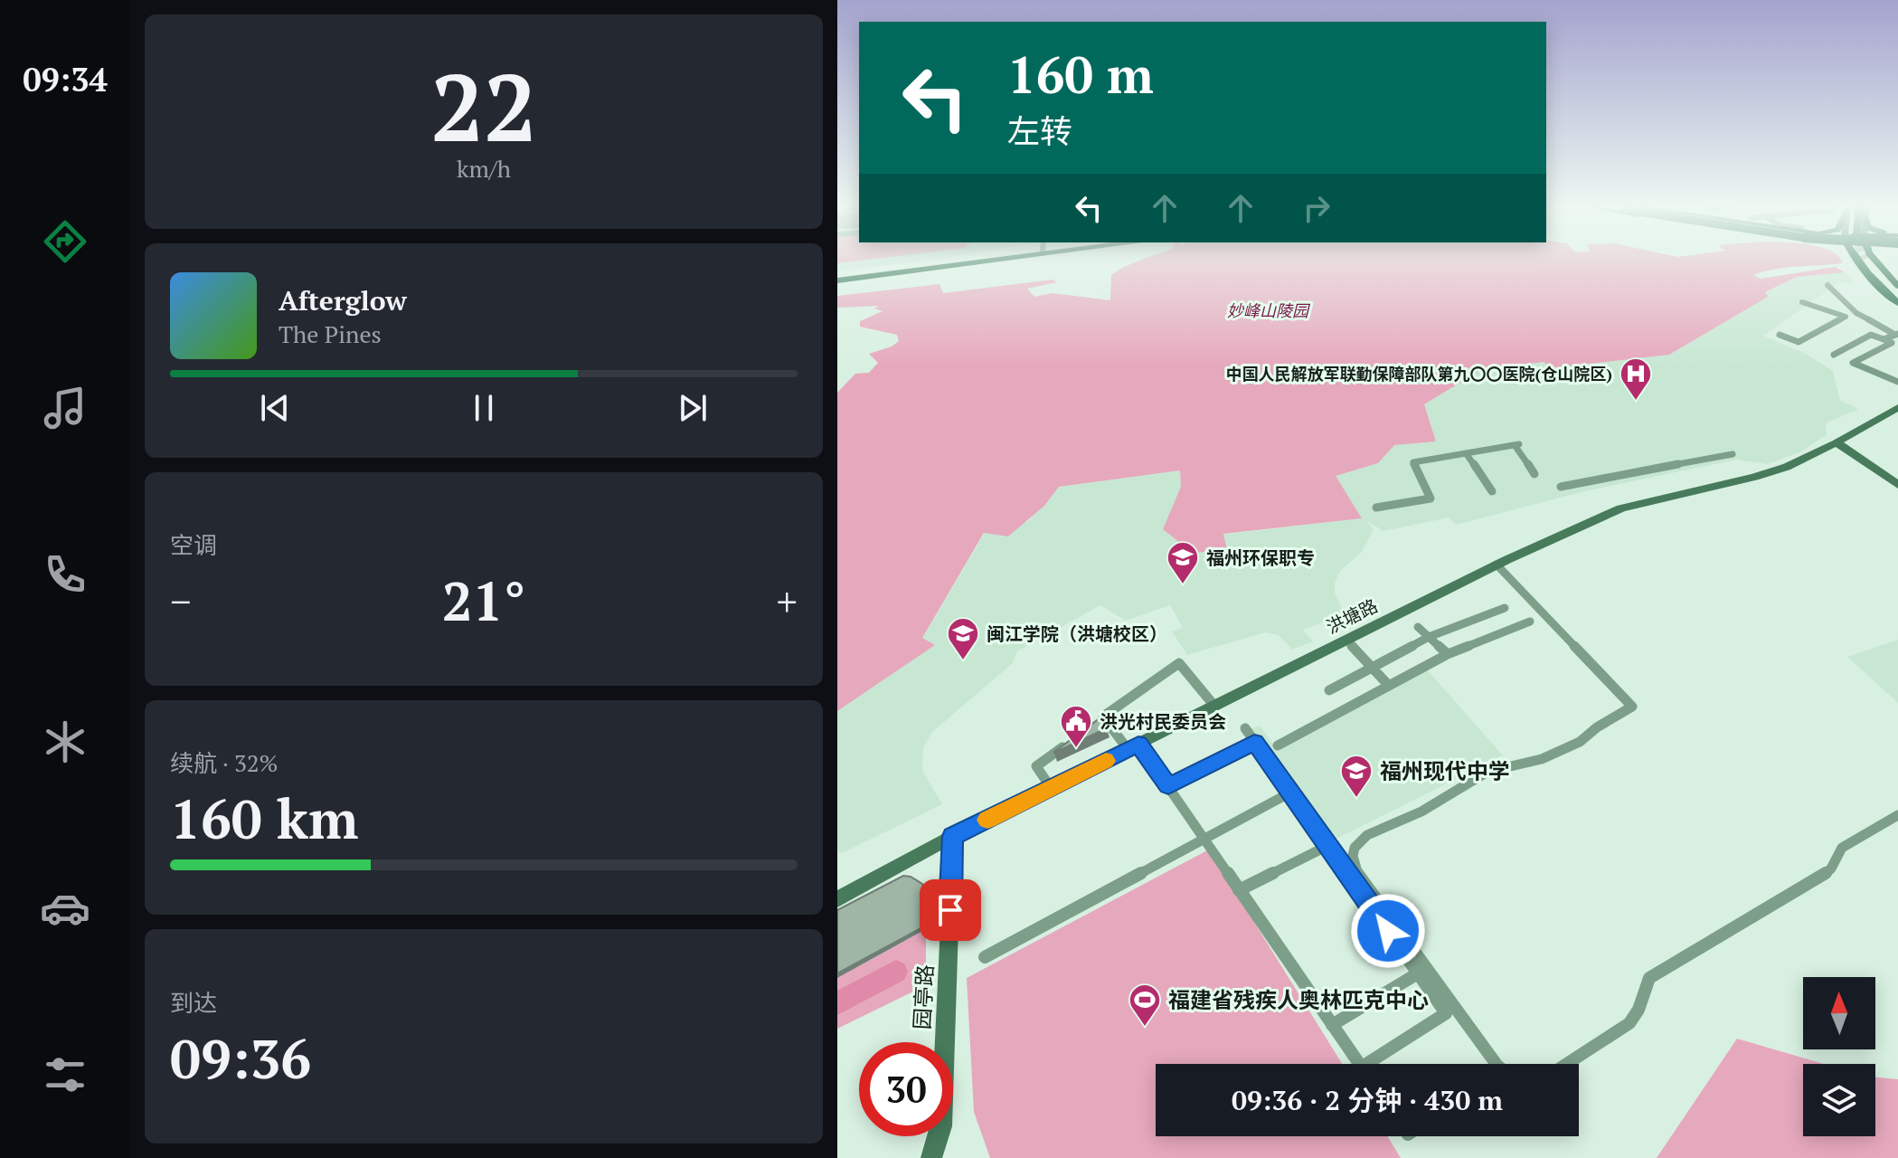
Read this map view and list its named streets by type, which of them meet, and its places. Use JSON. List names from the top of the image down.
{
  "streets": {
    "street": ["洪塘路", "园亭路"]
  },
  "crossings": [
    ["洪塘路", "园亭路"]
  ],
  "parks": ["妙峰山陵园"],
  "places": {
    "hospital": ["中国人民解放军联勤保障部队第九〇〇医院(仓山院区)"],
    "school or university": ["福州环保职专", "闽江学院（洪塘校区）", "福州现代中学"],
    "public building": ["洪光村民委员会"],
    "sports": ["福建省残疾人奥林匹克中心"]
  },
  "north": "top",
  "page": {
    "tabs": "09:34",
    "tile": [
      ["22", "km/h"],
      "空调",
      ["续航 · 32%", "160 km"],
      ["到达", "09:36"]
    ],
    "turn": ["160 m", "左转"],
    "song": ["Afterglow", "The Pines"],
    "heat": ["−", "21°", "+"],
    "limit": "30",
    "trip": "09:36 · 2 分钟 · 430 m"
  }
}
